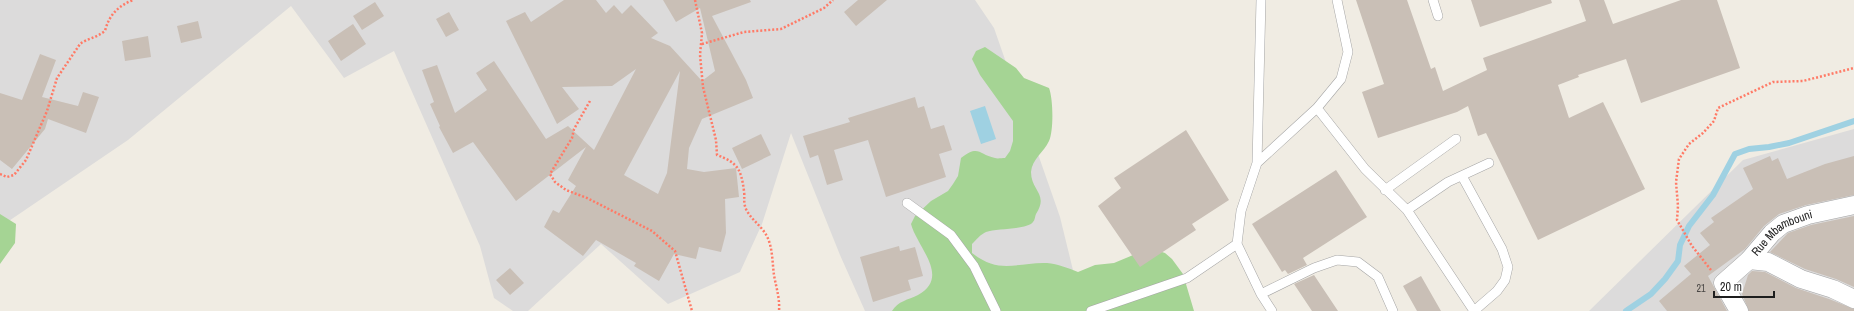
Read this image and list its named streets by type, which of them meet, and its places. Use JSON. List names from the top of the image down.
{
  "streets": {
    "street": ["Rue Mbambouni"]
  },
  "house_numbers": ["21"],
  "scale_bar": "20 m"
}
